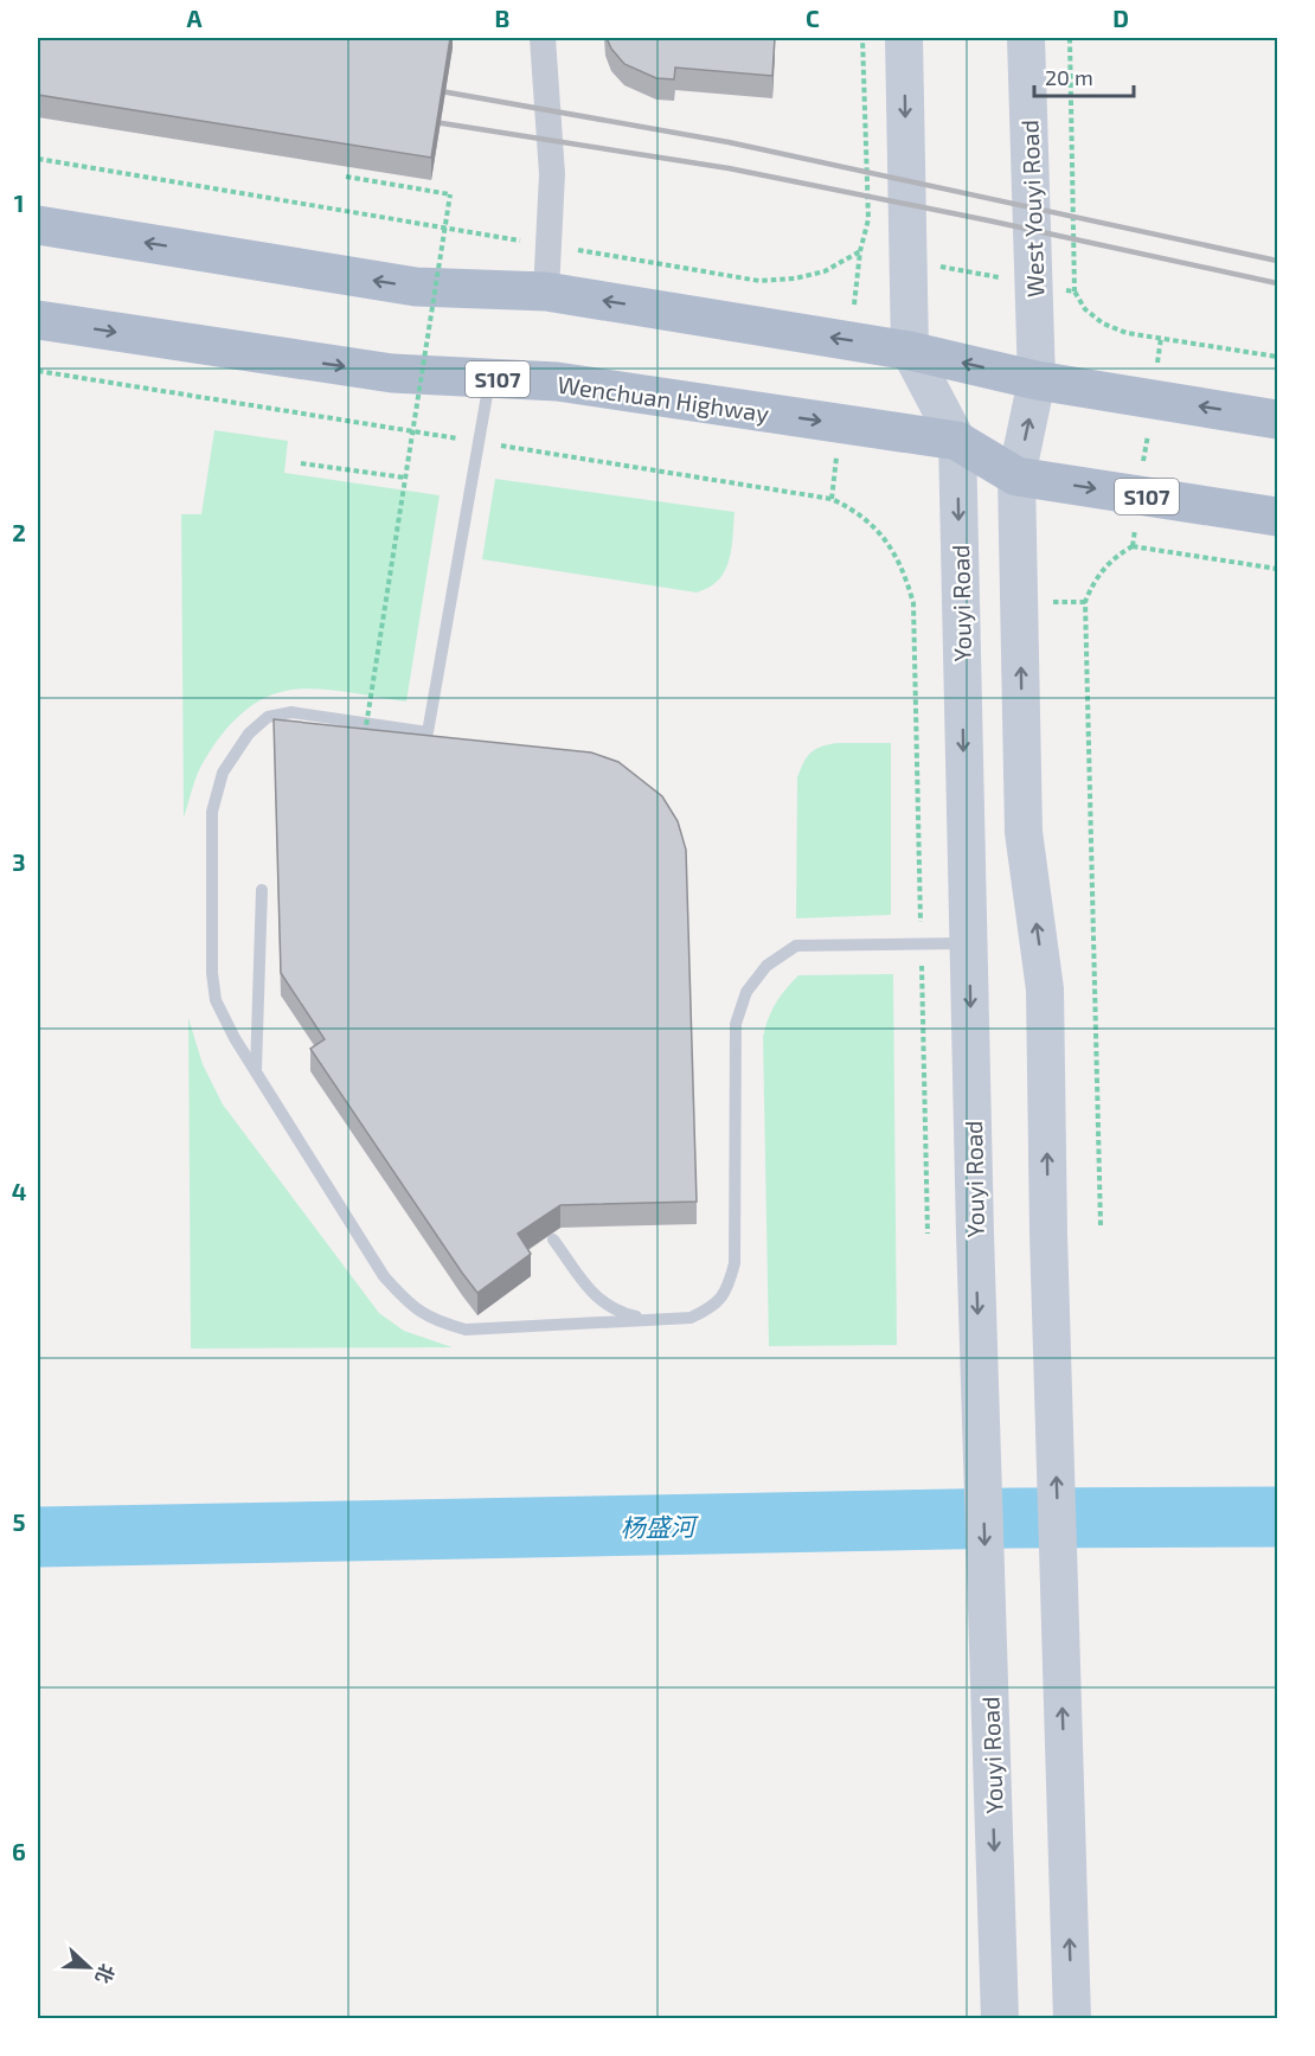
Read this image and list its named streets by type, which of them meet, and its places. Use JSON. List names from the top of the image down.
{
  "streets": {
    "main road": [
      "West Youyi Road",
      "S107",
      "Wenchuan Highway",
      "Youyi Road"
    ]
  },
  "crossings": [
    ["Wenchuan Highway", "Youyi Road"]
  ],
  "water": ["杨盛河"],
  "scale_bar": "20 m",
  "north": "right",
  "grid": {
    "columns": [
      "A",
      "B",
      "C",
      "D"
    ],
    "rows": [
      "1",
      "2",
      "3",
      "4",
      "5",
      "6"
    ]
  }
}
